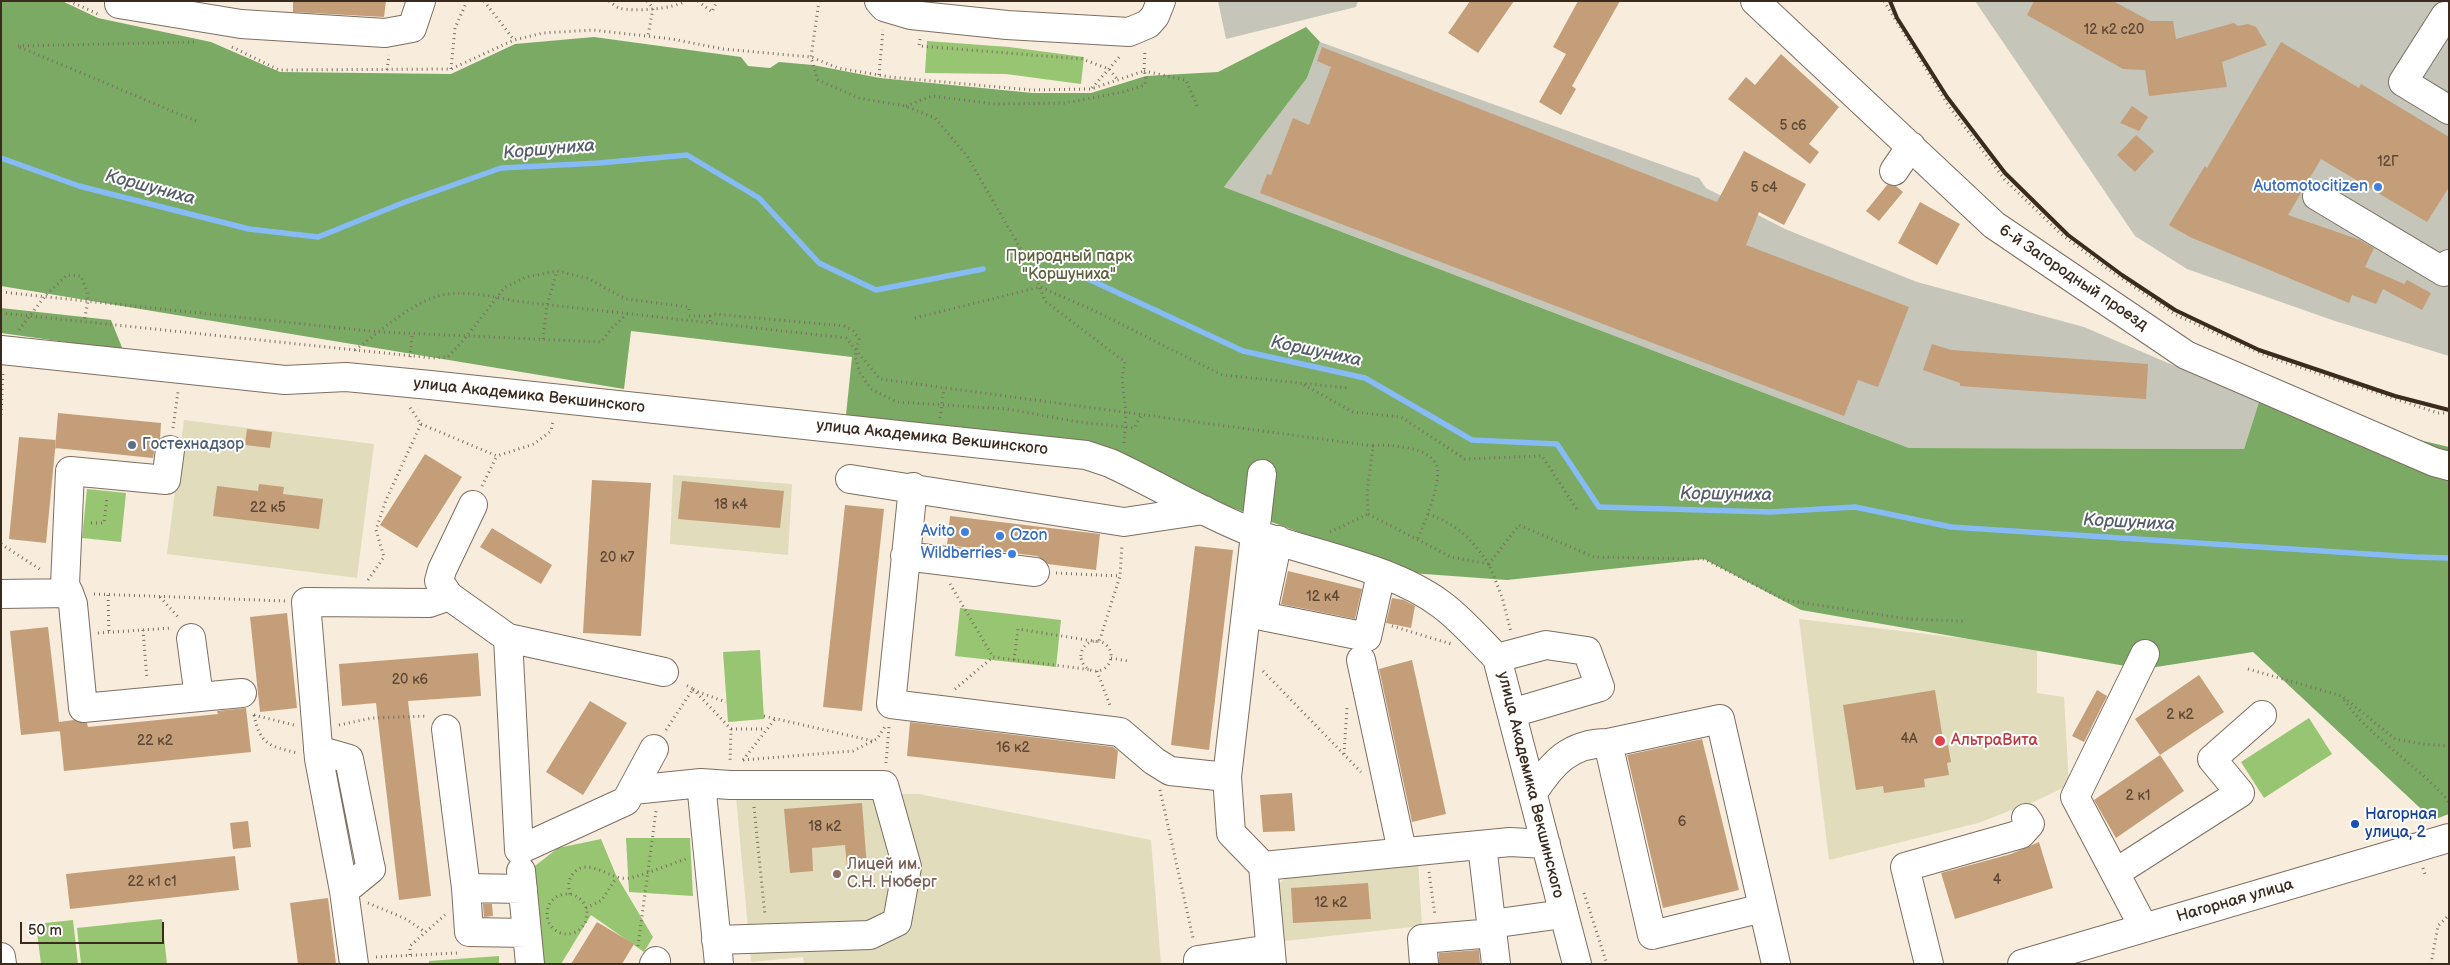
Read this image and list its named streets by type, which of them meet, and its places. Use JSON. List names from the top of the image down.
{
  "streets": {
    "street": ["6-й Загородный проезд", "улица Академика Векшинского", "Нагорная улица"]
  },
  "water": ["Коршуниха"],
  "parks": ["Природный парк \"Коршуниха\""],
  "places": [
    "Automotocitizen",
    "Гостехнадзор",
    "Avito",
    "Ozon",
    "Wildberries",
    "АльтраВита",
    "Нагорная улица, 2",
    "Лицей им. С.Н. Нюберг"
  ],
  "house_numbers": [
    "12 к2 с20",
    "5 с6",
    "12Г",
    "5 с4",
    "18 к4",
    "22 к5",
    "20 к7",
    "12 к4",
    "20 к6",
    "2 к2",
    "4А",
    "22 к2",
    "16 к2",
    "2 к1",
    "6",
    "18 к2",
    "4",
    "22 к1 с1",
    "12 к2"
  ],
  "scale_bar": "50 m"
}
